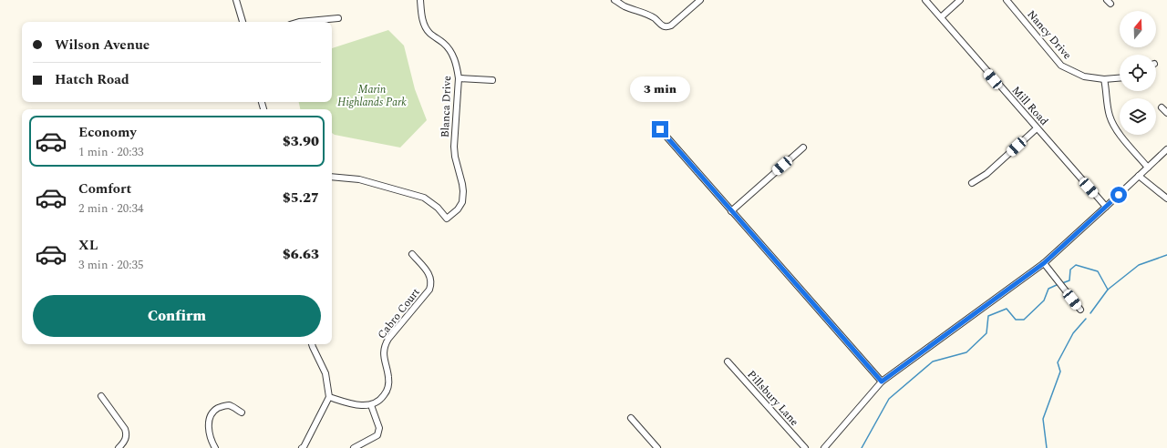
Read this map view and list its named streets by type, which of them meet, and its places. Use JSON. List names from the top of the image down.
{
  "streets": {
    "street": [
      "Nancy Drive",
      "Mill Road",
      "Blanca Drive",
      "Cabro Court",
      "Pillsbury Lane"
    ]
  },
  "parks": ["Marin Highlands Park"],
  "north": "top",
  "page": {
    "banner": ["Wilson Avenue", "Hatch Road"],
    "bubble": "3 min",
    "list": [
      {
        "name": "Economy",
        "note": "1 min · 20:33",
        "value": "$3.90"
      },
      {
        "name": "Comfort",
        "note": "2 min · 20:34",
        "value": "$5.27"
      },
      {
        "name": "XL",
        "note": "3 min · 20:35",
        "value": "$6.63"
      }
    ],
    "buttons": "Confirm"
  }
}
